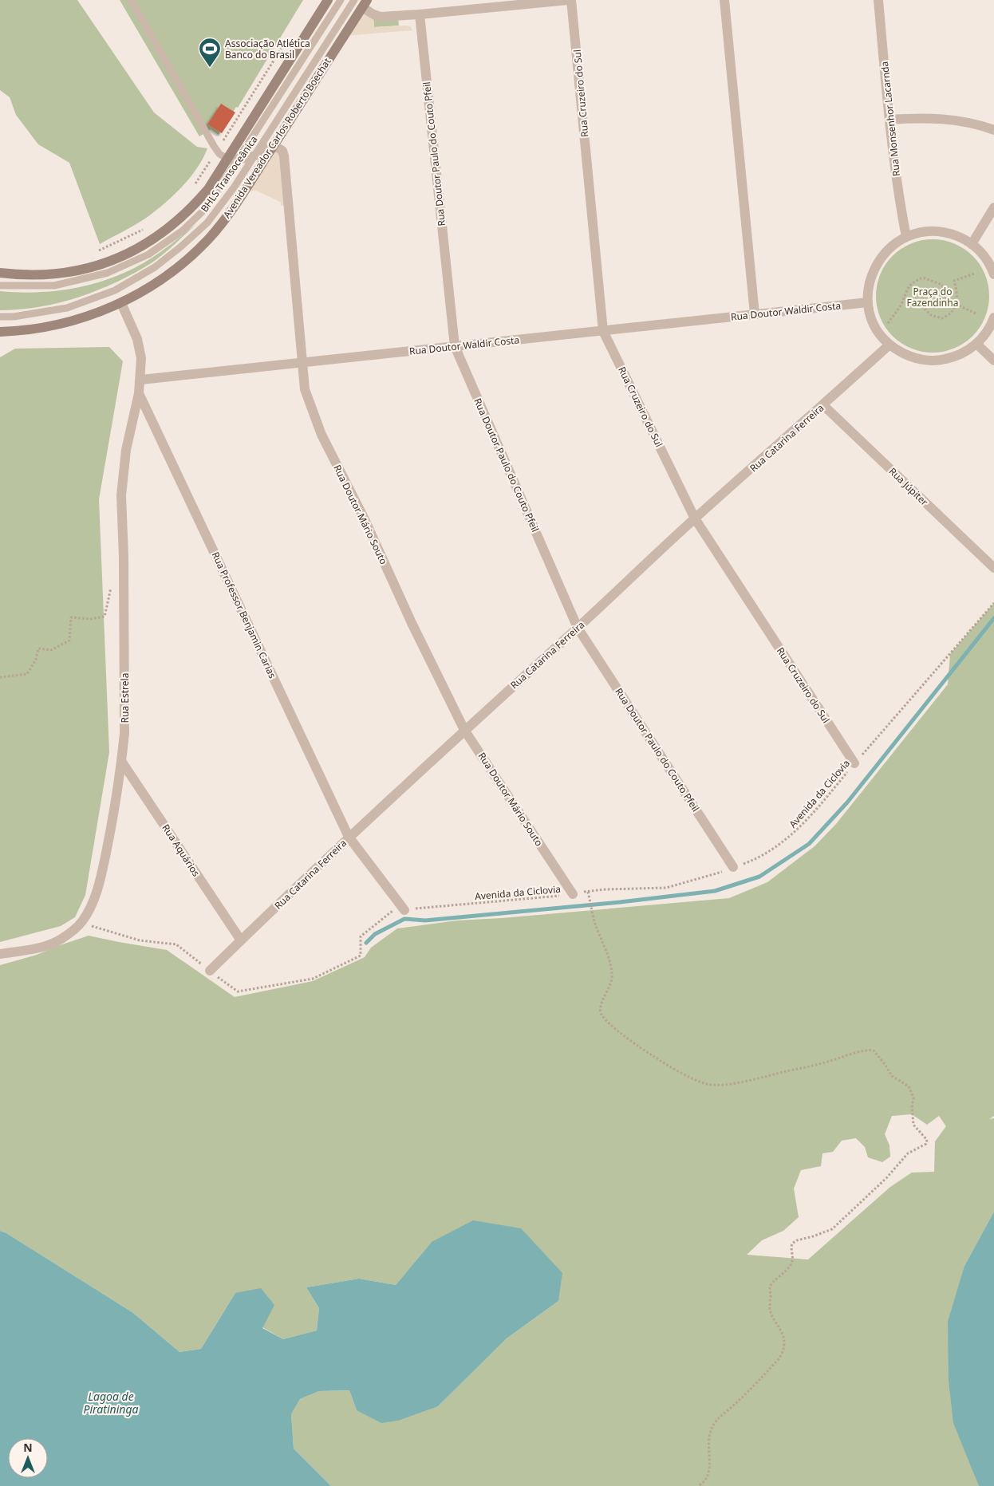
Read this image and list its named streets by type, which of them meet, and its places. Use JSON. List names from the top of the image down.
{
  "streets": {
    "main road": ["Avenida Vereador Carlos Roberto Boechat"],
    "street": [
      "Rua Cruzeiro do Sul",
      "Rua Monsenhor Lacarnda",
      "Rua Doutor Paulo do Couto Pfeil",
      "Rua Doutor Waldir Costa",
      "Rua Catarina Ferreira",
      "Rua Júpiter",
      "Rua Doutor Mário Souto",
      "Rua Professor Benjamin Carias",
      "Rua Estrela",
      "Rua Aquários"
    ],
    "lane": ["BHLS Transoceânica"],
    "path": ["Avenida da Ciclovia"]
  },
  "crossings": [
    ["Rua Cruzeiro do Sul", "Rua Doutor Waldir Costa"],
    ["Rua Cruzeiro do Sul", "Rua Catarina Ferreira"],
    ["Rua Cruzeiro do Sul", "Avenida da Ciclovia"],
    ["Avenida Vereador Carlos Roberto Boechat", "Rua Doutor Mário Souto"],
    ["Rua Doutor Paulo do Couto Pfeil", "Rua Doutor Waldir Costa"],
    ["Rua Doutor Paulo do Couto Pfeil", "Rua Catarina Ferreira"],
    ["Rua Doutor Paulo do Couto Pfeil", "Avenida da Ciclovia"],
    ["Rua Doutor Waldir Costa", "Rua Doutor Mário Souto"],
    ["Rua Doutor Waldir Costa", "Rua Estrela"],
    ["Rua Catarina Ferreira", "Rua Júpiter"],
    ["Rua Catarina Ferreira", "Rua Doutor Mário Souto"],
    ["Rua Catarina Ferreira", "Rua Professor Benjamin Carias"],
    ["Rua Catarina Ferreira", "Avenida da Ciclovia"],
    ["Rua Catarina Ferreira", "Rua Aquários"],
    ["Rua Doutor Mário Souto", "Avenida da Ciclovia"],
    ["Rua Professor Benjamin Carias", "Rua Estrela"],
    ["Rua Professor Benjamin Carias", "Avenida da Ciclovia"],
    ["Rua Estrela", "Rua Aquários"]
  ],
  "water": ["Lagoa de Piratininga"],
  "parks": ["Praça do Fazendinha"],
  "places": {
    "sports": ["Associação Atlética Banco do Brasil"]
  },
  "north": "top"
}
